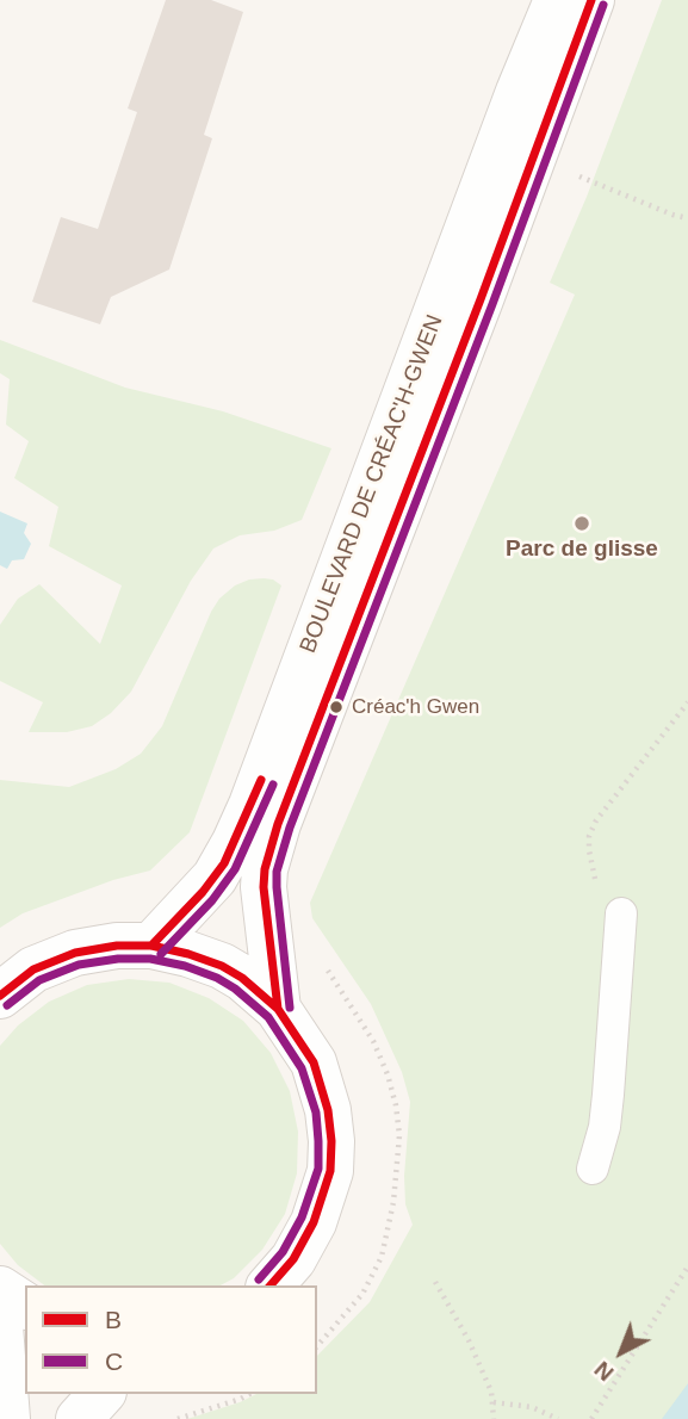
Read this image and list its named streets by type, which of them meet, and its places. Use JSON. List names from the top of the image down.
{
  "streets": {
    "street": ["BOULEVARD DE CRÉAC'H-GWEN"]
  },
  "places": ["Parc de glisse", "Créac'h Gwen"],
  "lines": ["transit line B", "transit line C"],
  "legend": ["B", "C"],
  "north": "bottom left"
}
